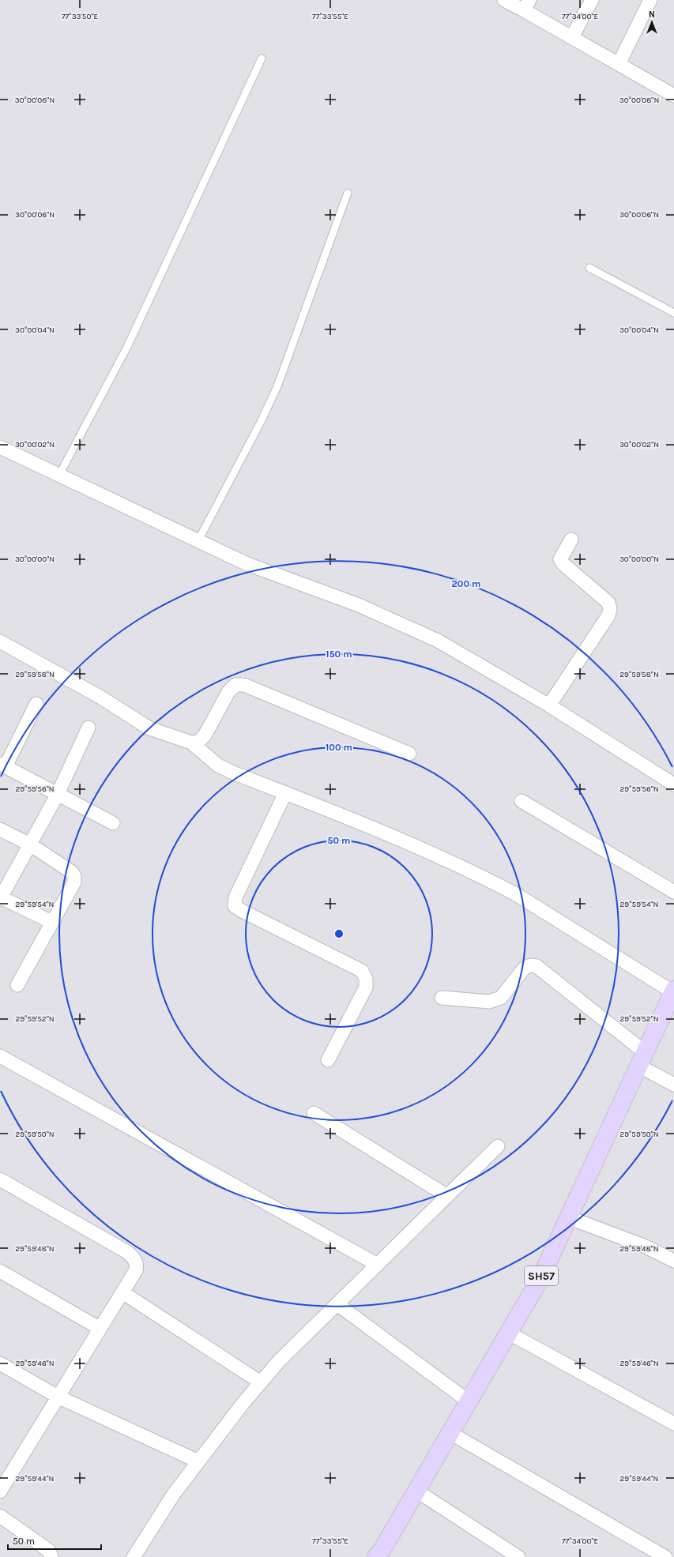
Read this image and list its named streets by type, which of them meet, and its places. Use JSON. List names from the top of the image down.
{
  "streets": {
    "main road": ["SH57"]
  },
  "scale_bar": "50 m",
  "north": "top",
  "coordinates": [
    "77°33'50\"E",
    "77°33'55\"E",
    "77°34'00\"E",
    "30°00'08\"N",
    "30°00'06\"N",
    "30°00'04\"N",
    "30°00'02\"N",
    "30°00'00\"N",
    "29°59'58\"N",
    "29°59'56\"N",
    "29°59'54\"N",
    "29°59'52\"N",
    "29°59'50\"N",
    "29°59'48\"N",
    "29°59'46\"N",
    "29°59'44\"N"
  ],
  "rings": [
    "200 m",
    "150 m",
    "100 m",
    "50 m"
  ]
}
